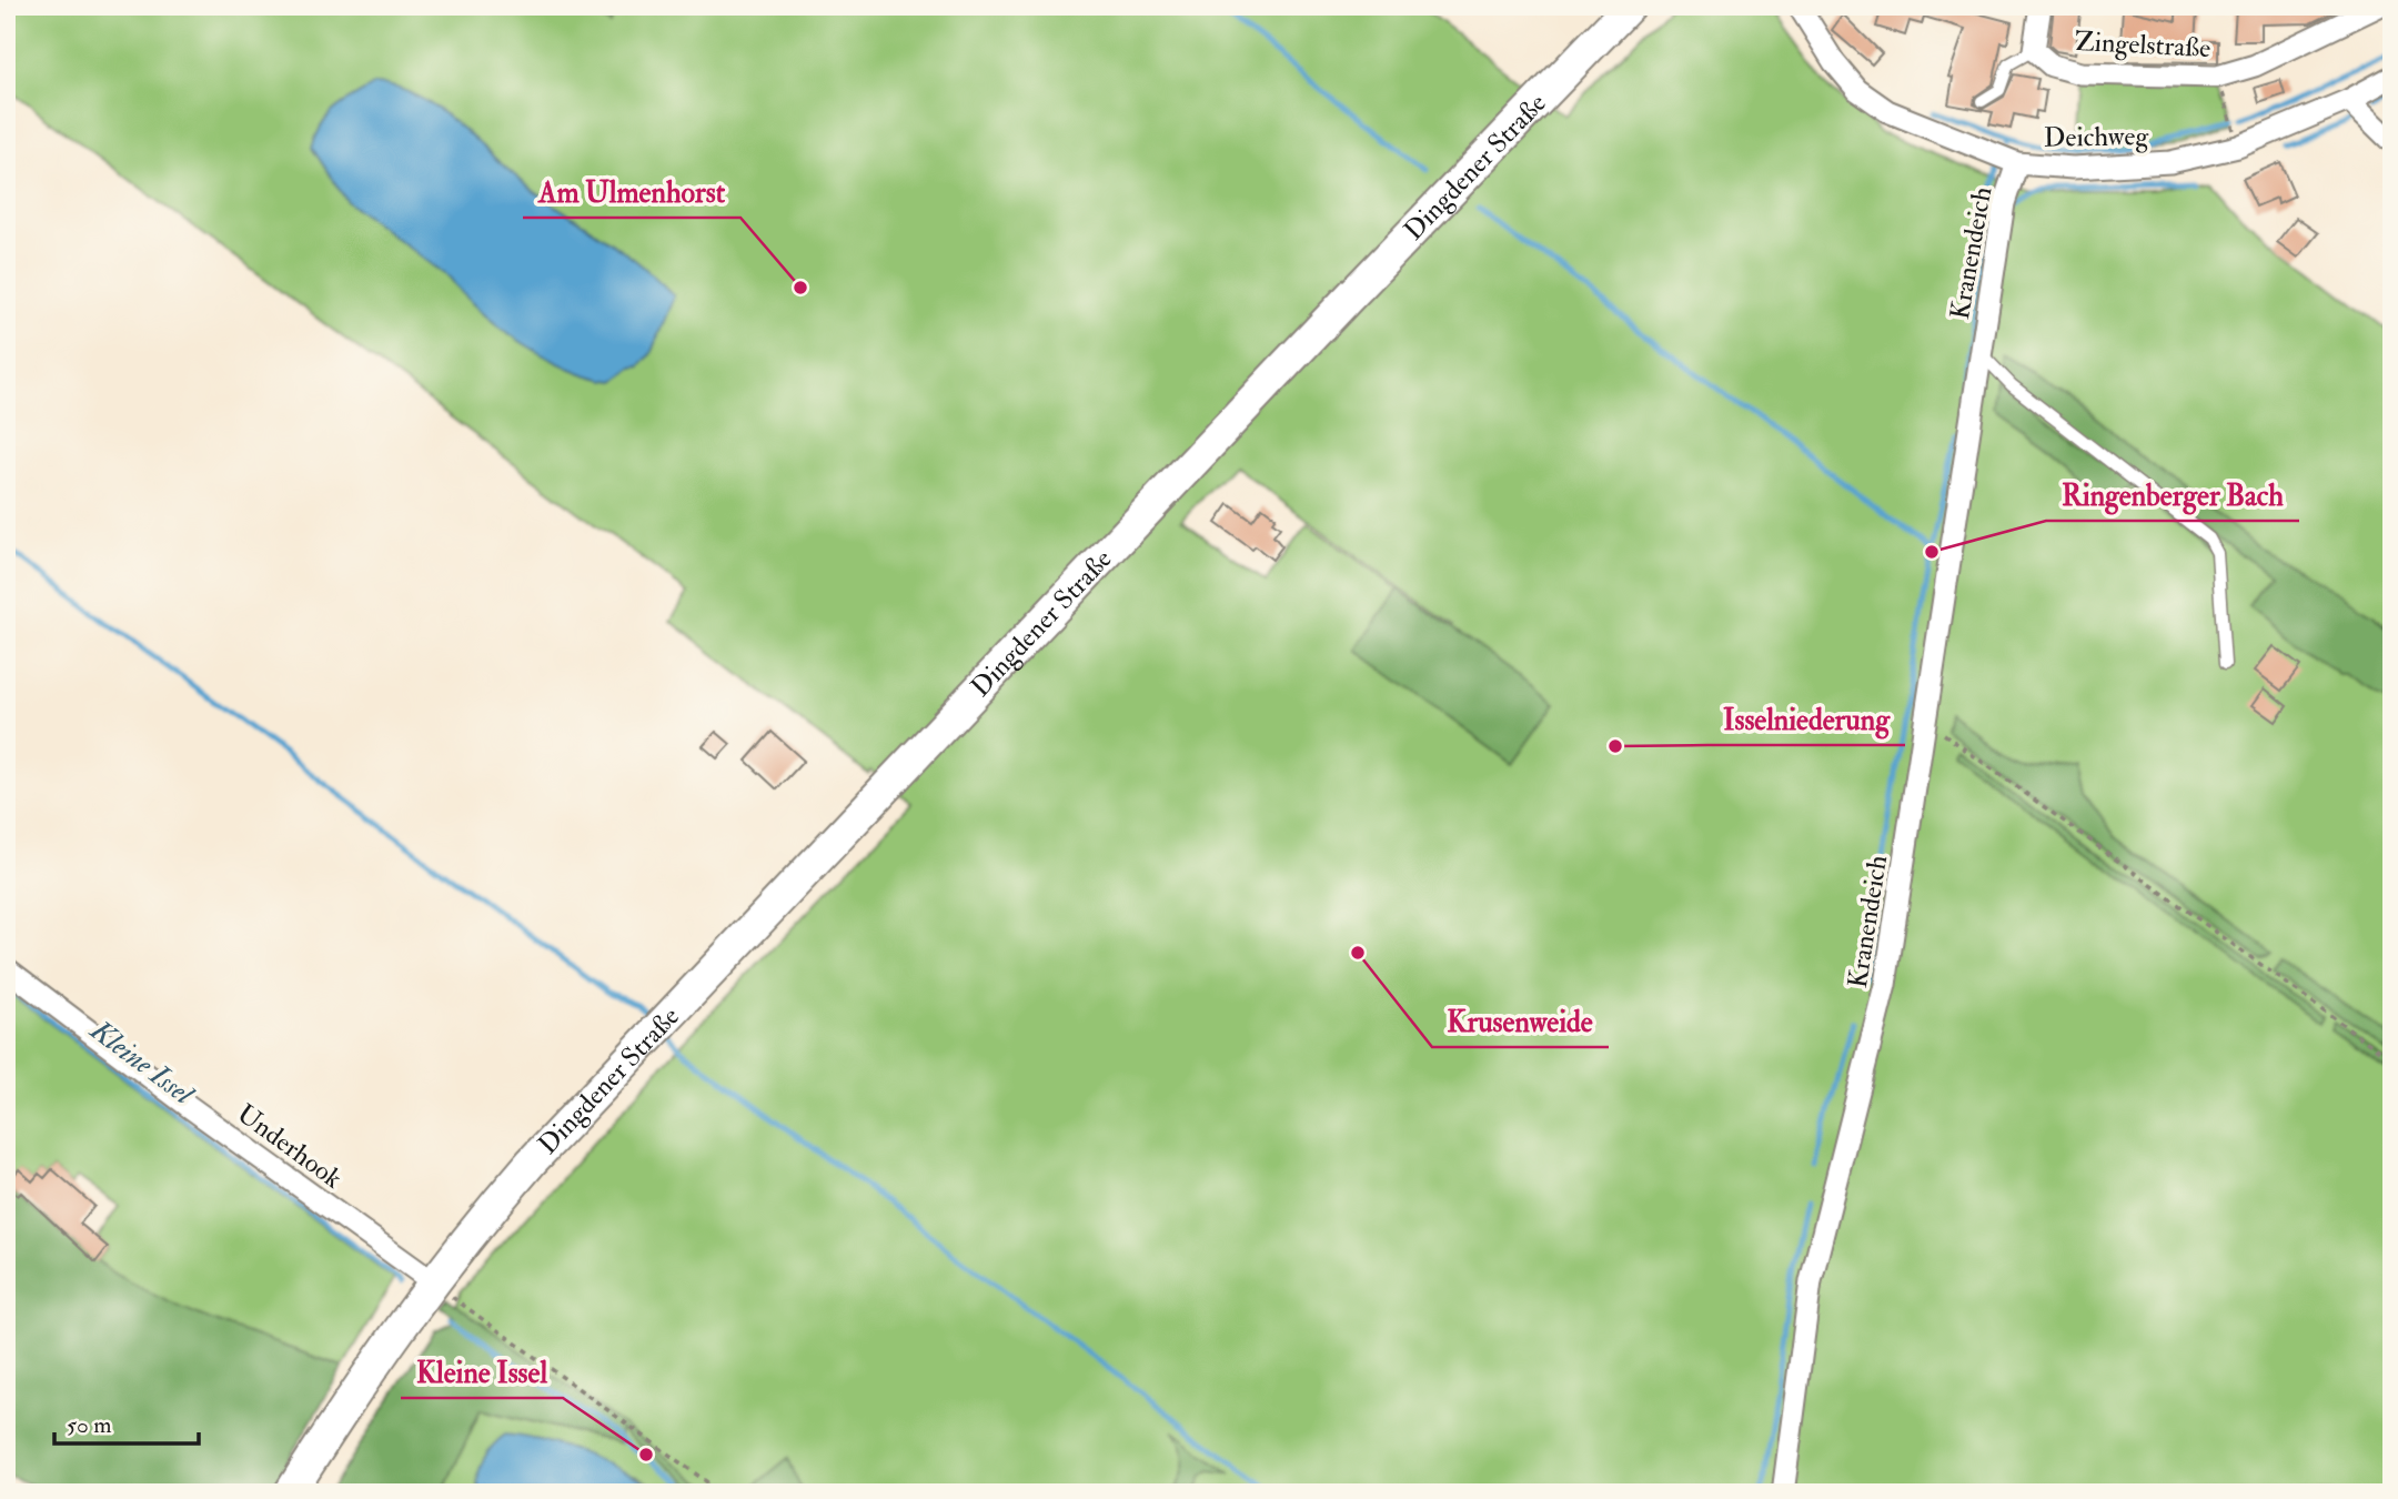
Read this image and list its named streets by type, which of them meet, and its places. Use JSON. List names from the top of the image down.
{
  "streets": {
    "main road": ["Dingdener Straße"],
    "street": [
      "Zingelstraße",
      "Deichweg",
      "Kranendeich",
      "Underhook"
    ]
  },
  "crossings": [
    ["Deichweg", "Kranendeich"],
    ["Dingdener Straße", "Underhook"]
  ],
  "water": ["Kleine Issel"],
  "places": [
    "Am Ulmenhorst",
    "Ringenberger Bach",
    "Isselniederung",
    "Krusenweide",
    "Kleine Issel"
  ],
  "scale_bar": "50 m"
}
